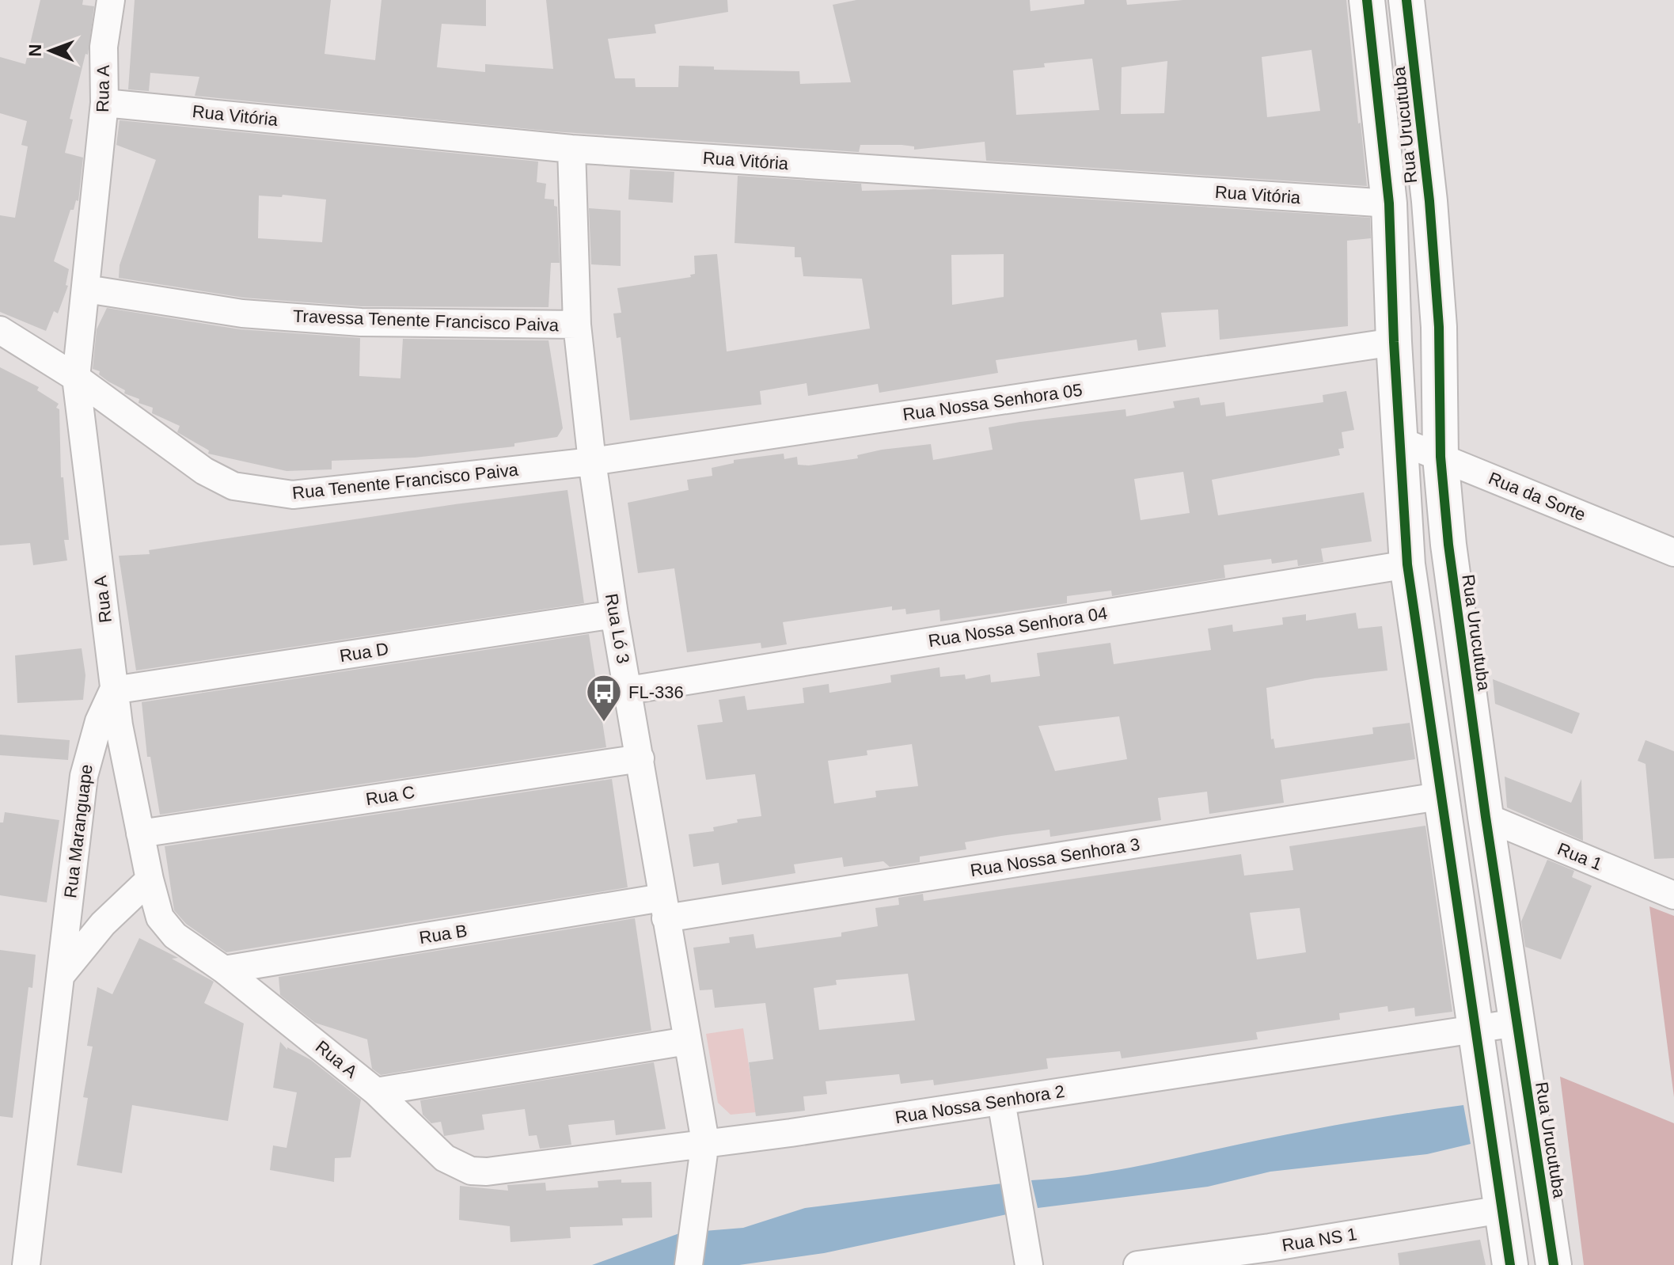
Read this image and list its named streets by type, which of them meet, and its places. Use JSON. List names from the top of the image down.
{
  "streets": {
    "street": [
      "Rua A",
      "Rua Vitória",
      "Rua Urucutuba",
      "Travessa Tenente Francisco Paiva",
      "Rua Nossa Senhora 05",
      "Rua Tenente Francisco Paiva",
      "Rua da Sorte",
      "Rua Nossa Senhora 04",
      "Rua Ló 3",
      "Rua D",
      "Rua C",
      "Rua Maranguape",
      "Rua 1",
      "Rua Nossa Senhora 3",
      "Rua B",
      "Rua Nossa Senhora 2",
      "Rua NS 1"
    ]
  },
  "crossings": [
    ["Rua A", "Rua Vitória"],
    ["Rua A", "Travessa Tenente Francisco Paiva"],
    ["Rua A", "Rua Tenente Francisco Paiva"],
    ["Rua A", "Rua D"],
    ["Rua A", "Rua C"],
    ["Rua A", "Rua Maranguape"],
    ["Rua A", "Rua B"],
    ["Rua A", "Rua Nossa Senhora 2"],
    ["Rua Vitória", "Rua Urucutuba"],
    ["Rua Vitória", "Rua Ló 3"],
    ["Rua Urucutuba", "Rua Nossa Senhora 05"],
    ["Rua Urucutuba", "Rua da Sorte"],
    ["Rua Urucutuba", "Rua Nossa Senhora 04"],
    ["Rua Urucutuba", "Rua 1"],
    ["Rua Urucutuba", "Rua Nossa Senhora 3"],
    ["Rua Urucutuba", "Rua Nossa Senhora 2"],
    ["Rua Urucutuba", "Rua NS 1"],
    ["Travessa Tenente Francisco Paiva", "Rua Ló 3"],
    ["Rua Nossa Senhora 05", "Rua Tenente Francisco Paiva"],
    ["Rua Nossa Senhora 05", "Rua Ló 3"],
    ["Rua Tenente Francisco Paiva", "Rua Ló 3"],
    ["Rua Nossa Senhora 04", "Rua Ló 3"],
    ["Rua Ló 3", "Rua D"],
    ["Rua Ló 3", "Rua C"],
    ["Rua Ló 3", "Rua Nossa Senhora 3"],
    ["Rua Ló 3", "Rua B"],
    ["Rua Ló 3", "Rua Nossa Senhora 2"],
    ["Rua D", "Rua Maranguape"],
    ["Rua Nossa Senhora 3", "Rua B"]
  ],
  "places": {
    "bus stop": ["FL-336"]
  },
  "north": "left"
}
